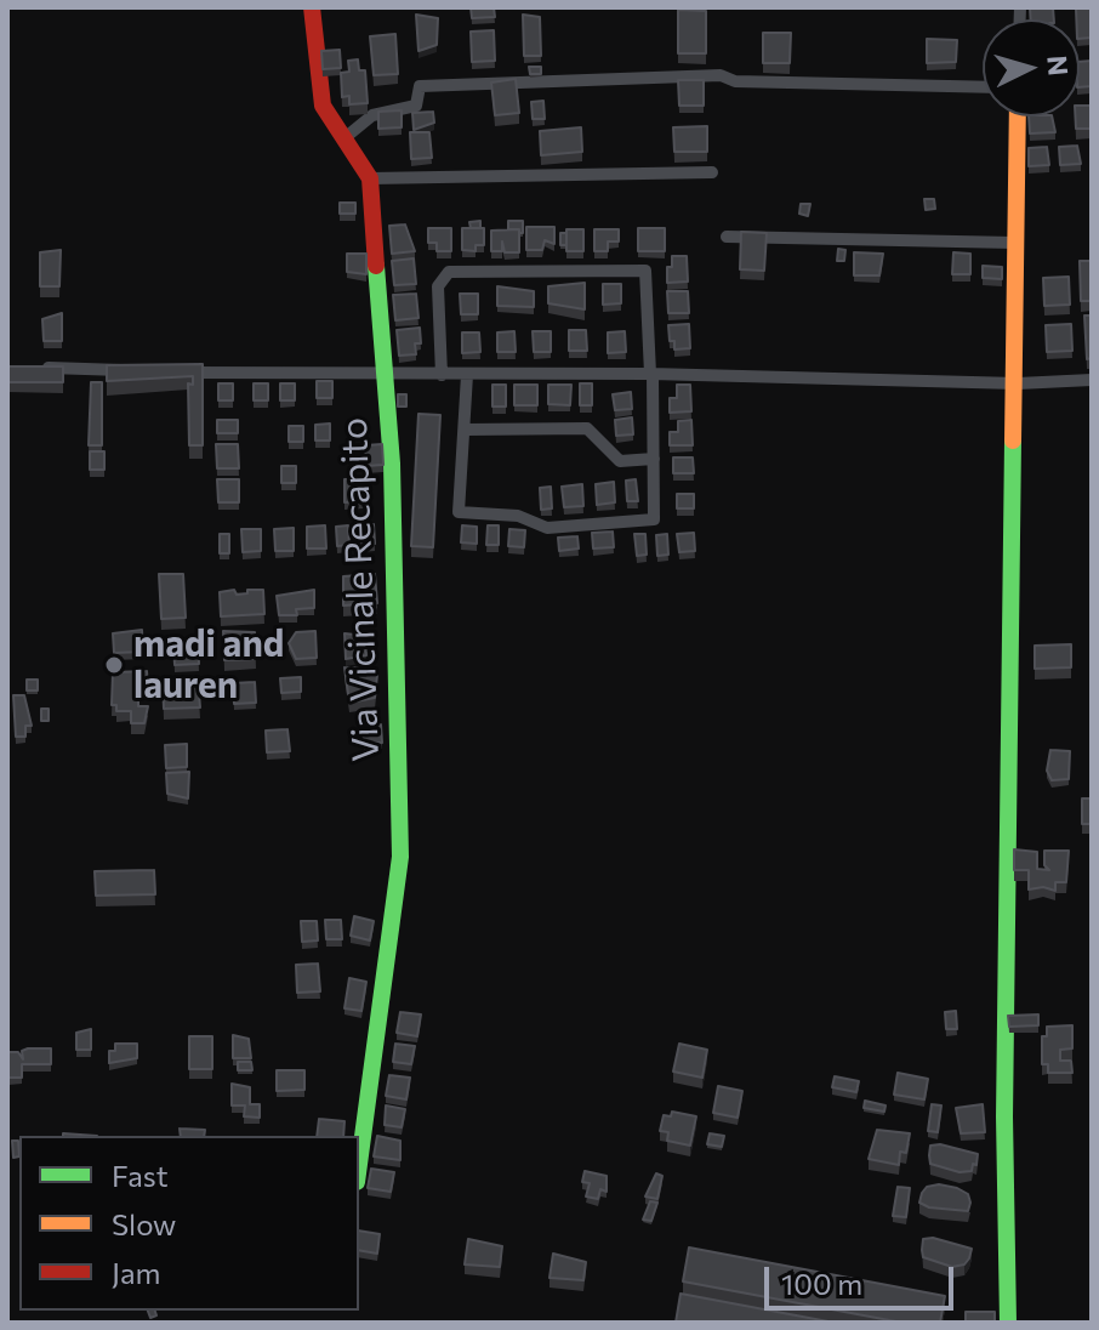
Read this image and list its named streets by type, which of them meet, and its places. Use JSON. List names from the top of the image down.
{
  "streets": {
    "street": ["Via Vicinale Recapito"]
  },
  "places": ["madi and lauren"],
  "legend": ["Fast", "Slow", "Jam"],
  "scale_bar": "100 m",
  "north": "right"
}
